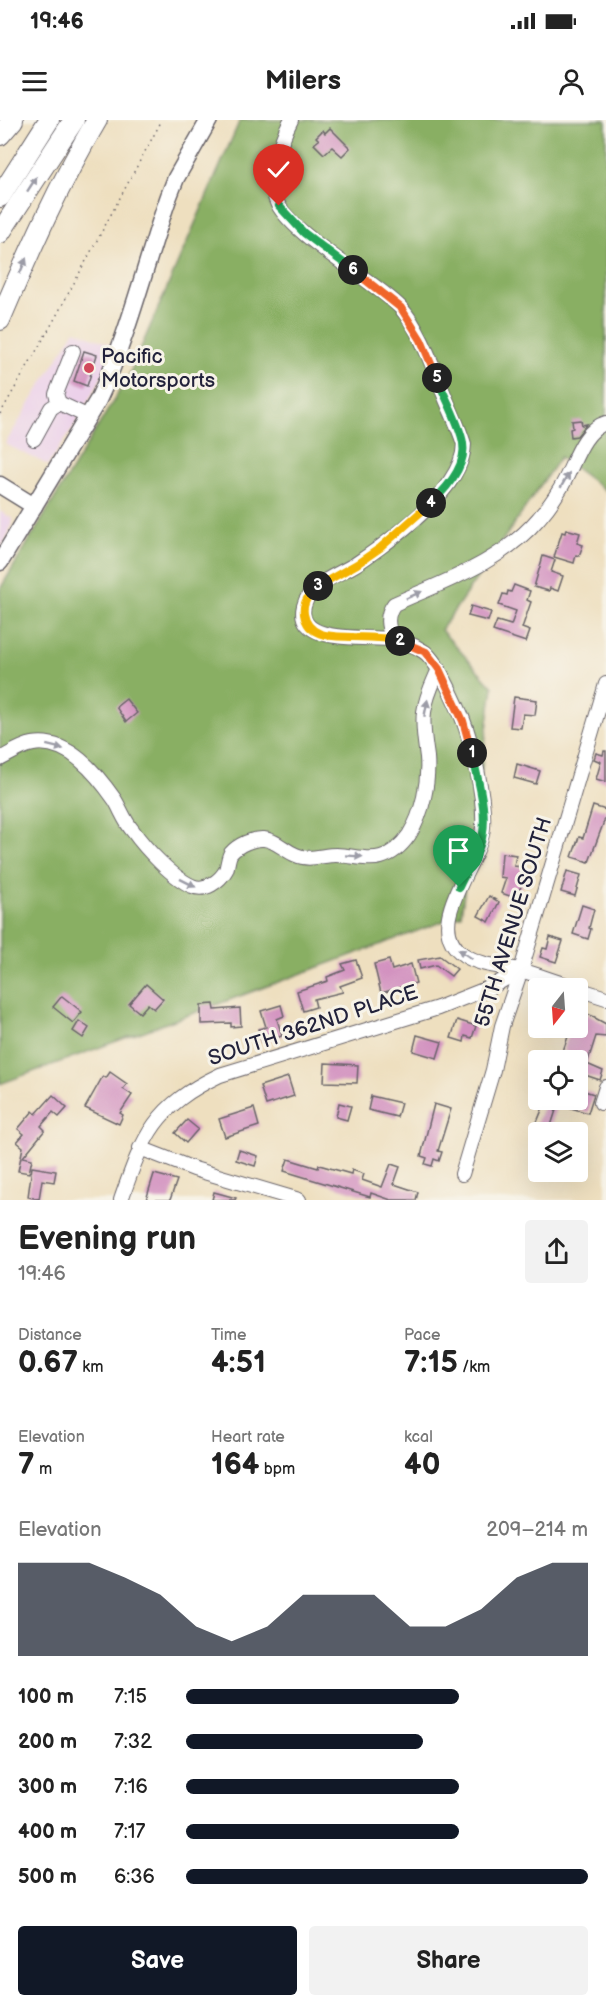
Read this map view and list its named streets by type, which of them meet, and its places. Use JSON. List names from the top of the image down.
{
  "streets": {
    "street": ["55TH AVENUE SOUTH", "SOUTH 362ND PLACE"]
  },
  "crossings": [
    ["55TH AVENUE SOUTH", "SOUTH 362ND PLACE"]
  ],
  "places": ["Pacific Motorsports"],
  "north": "bottom",
  "page": {
    "status": "19:46",
    "header": "Milers",
    "pins": [
      "6",
      "5",
      "4",
      "3",
      "2",
      "1"
    ],
    "heading": ["Evening run", "19:46"],
    "stats": [
      ["Distance", "0.67 km"],
      ["Time", "4:51"],
      ["Pace", "7:15 /km"],
      ["Elevation", "7 m"],
      ["Heart rate", "164 bpm"],
      ["kcal", "40"]
    ],
    "chart": ["Elevation", "209–214 m"],
    "list": [
      {
        "name": "100 m",
        "note": "7:15"
      },
      {
        "name": "200 m",
        "note": "7:32"
      },
      {
        "name": "300 m",
        "note": "7:16"
      },
      {
        "name": "400 m",
        "note": "7:17"
      },
      {
        "name": "500 m",
        "note": "6:36"
      }
    ],
    "buttons": ["Save", "Share"]
  }
}
